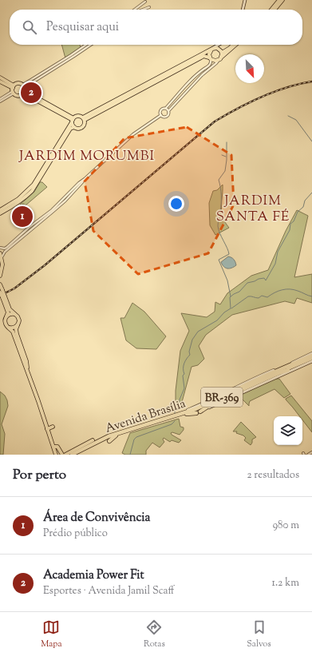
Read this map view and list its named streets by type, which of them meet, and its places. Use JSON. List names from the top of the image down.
{
  "streets": {
    "highway": ["BR-369", "Avenida Brasília"]
  },
  "districts": ["JARDIM MORUMBI", "JARDIM SANTA FÉ"],
  "north": "bottom right",
  "page": {
    "search": "Pesquisar aqui",
    "pins": ["2", "1"],
    "heading": ["Por perto", "2 resultados"],
    "list": [
      {
        "mark": "1",
        "name": "Área de Convivência",
        "note": "Prédio público",
        "value": "980 m"
      },
      {
        "mark": "2",
        "name": "Academia Power Fit",
        "note": "Esportes · Avenida Jamil Scaff",
        "value": "1.2 km"
      }
    ],
    "nav": ["Mapa", "Rotas", "Salvos"]
  }
}
